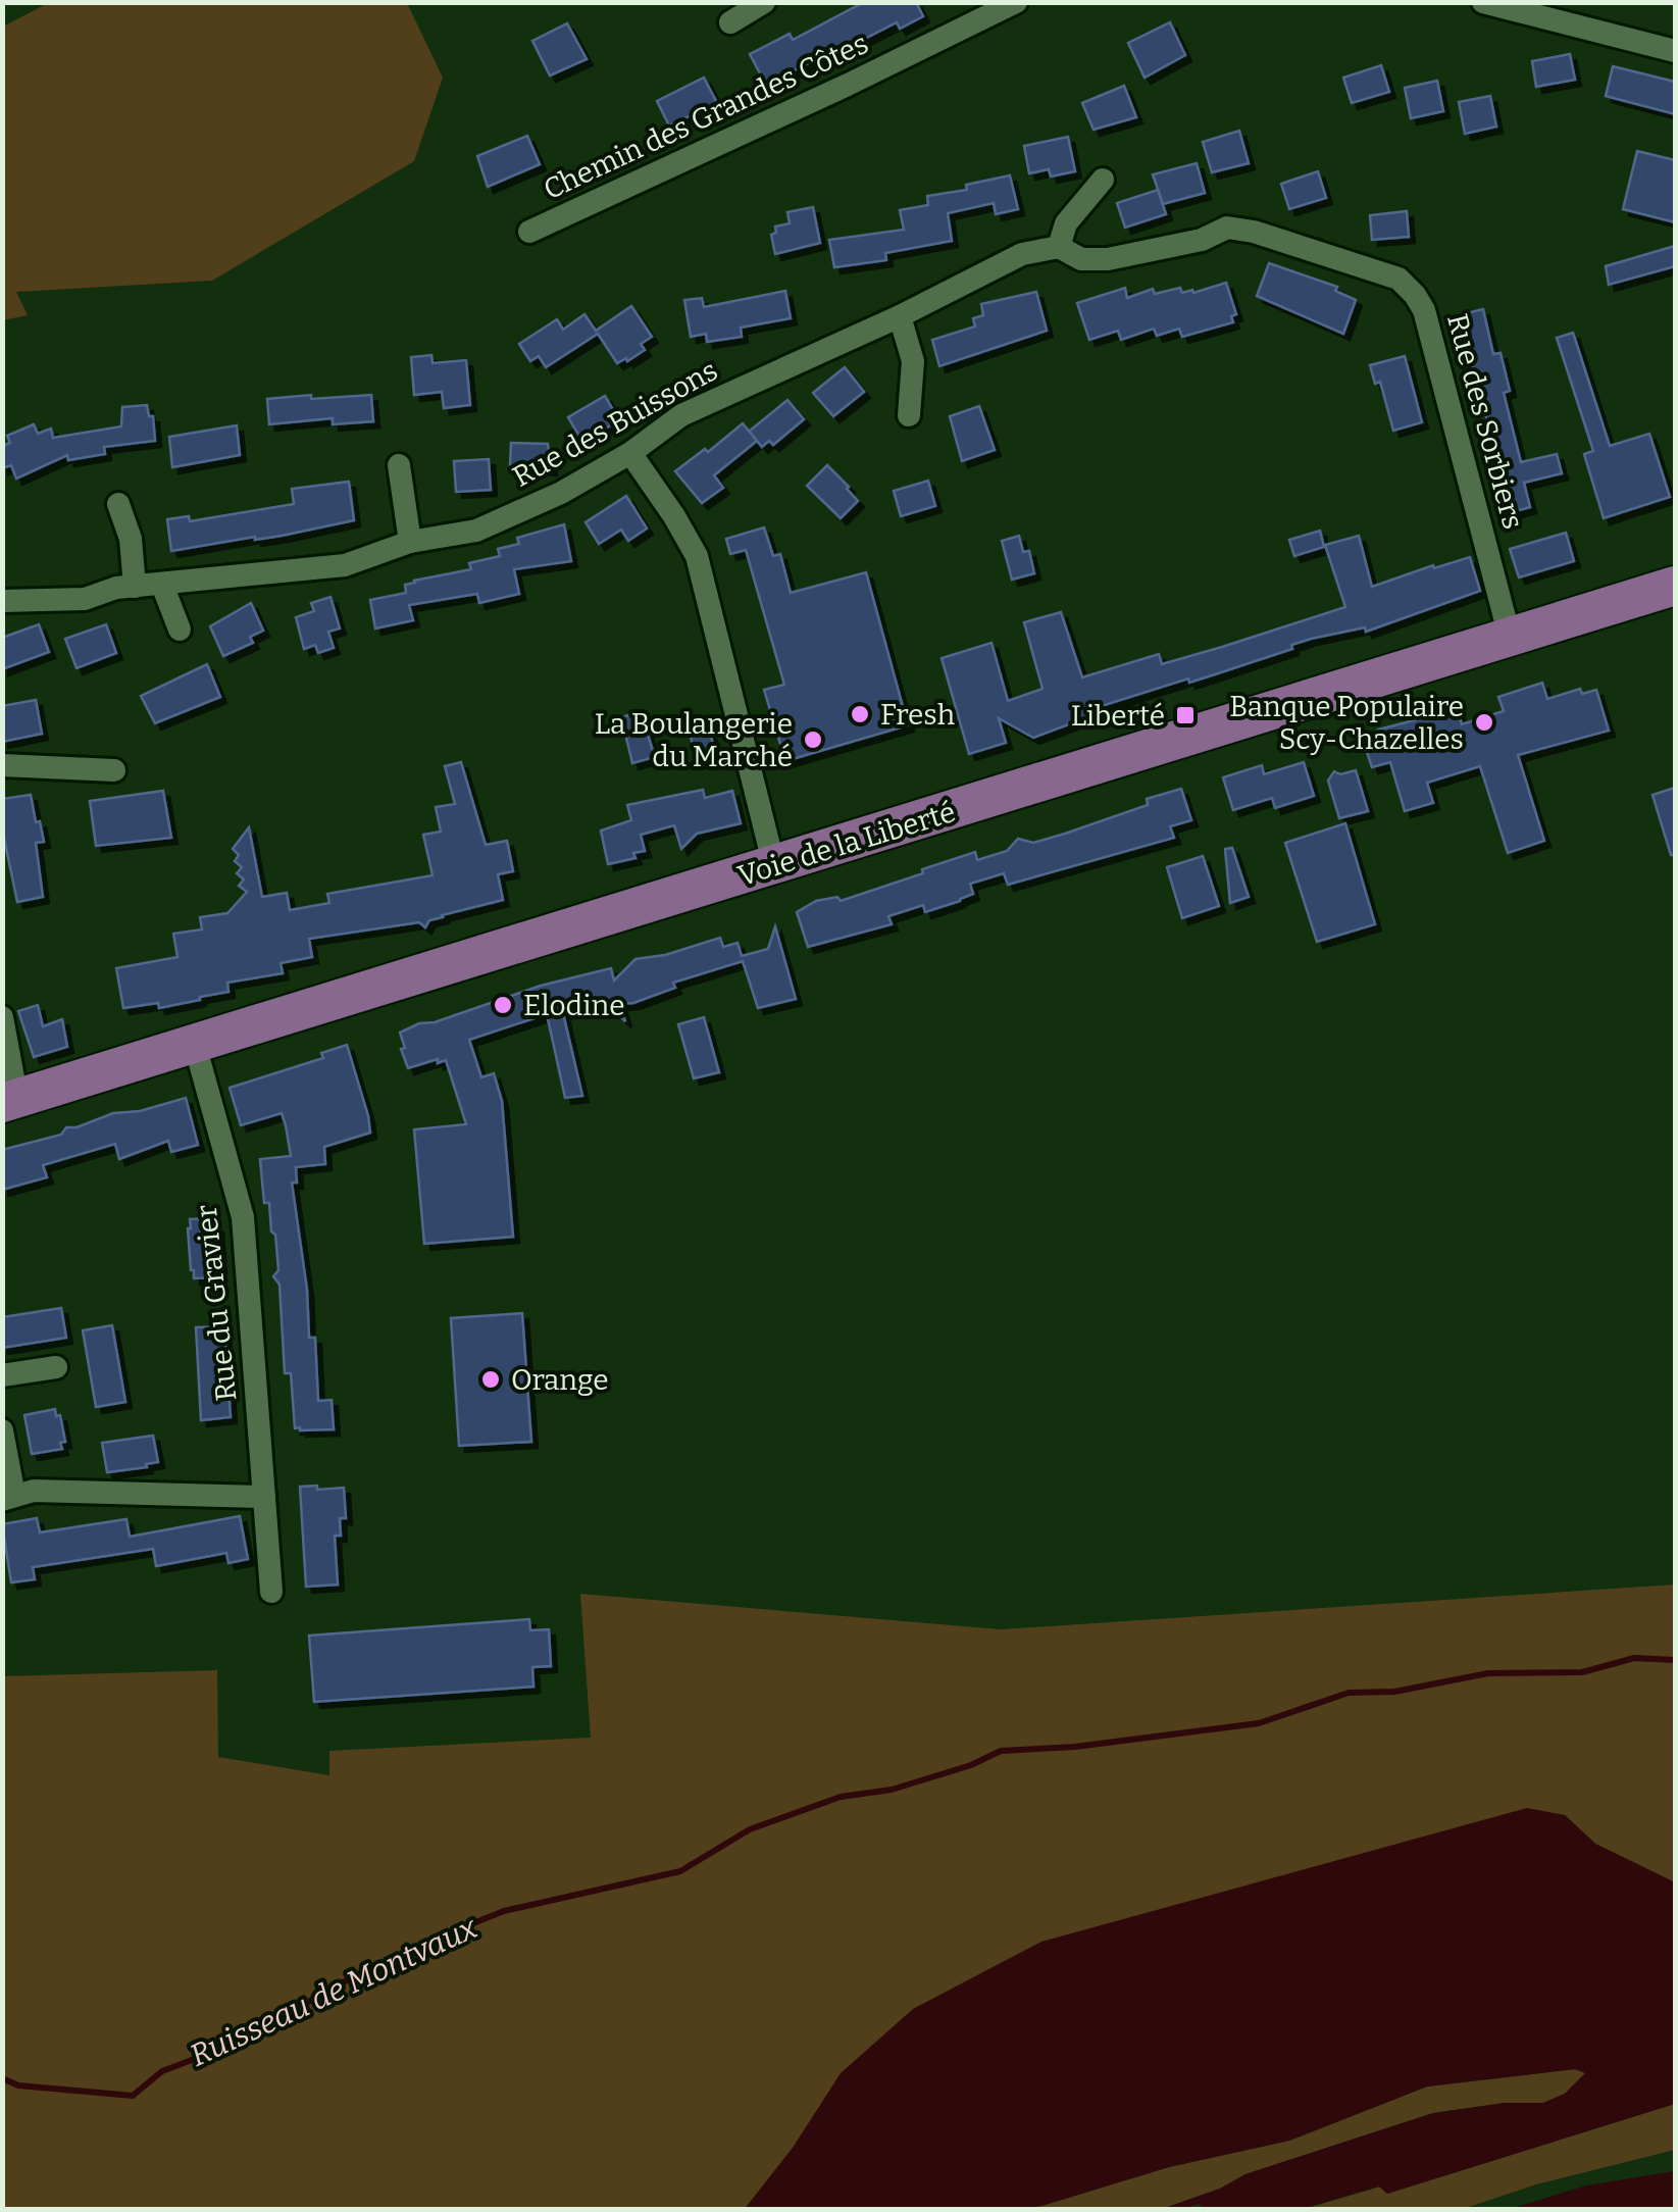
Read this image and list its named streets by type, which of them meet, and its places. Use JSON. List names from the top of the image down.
{
  "streets": {
    "main road": ["Voie de la Liberté"],
    "street": [
      "Chemin des Grandes Côtes",
      "Rue des Sorbiers",
      "Rue des Buissons",
      "Rue du Gravier"
    ]
  },
  "crossings": [
    ["Rue des Sorbiers", "Rue des Buissons"],
    ["Rue des Sorbiers", "Voie de la Liberté"],
    ["Voie de la Liberté", "Rue du Gravier"]
  ],
  "water": ["Ruisseau de Montvaux"],
  "places": {
    "other": [
      "Fresh",
      "Banque Populaire Scy-Chazelles",
      "La Boulangerie du Marché",
      "Elodine",
      "Orange"
    ],
    "transit": ["Liberté"]
  }
}
